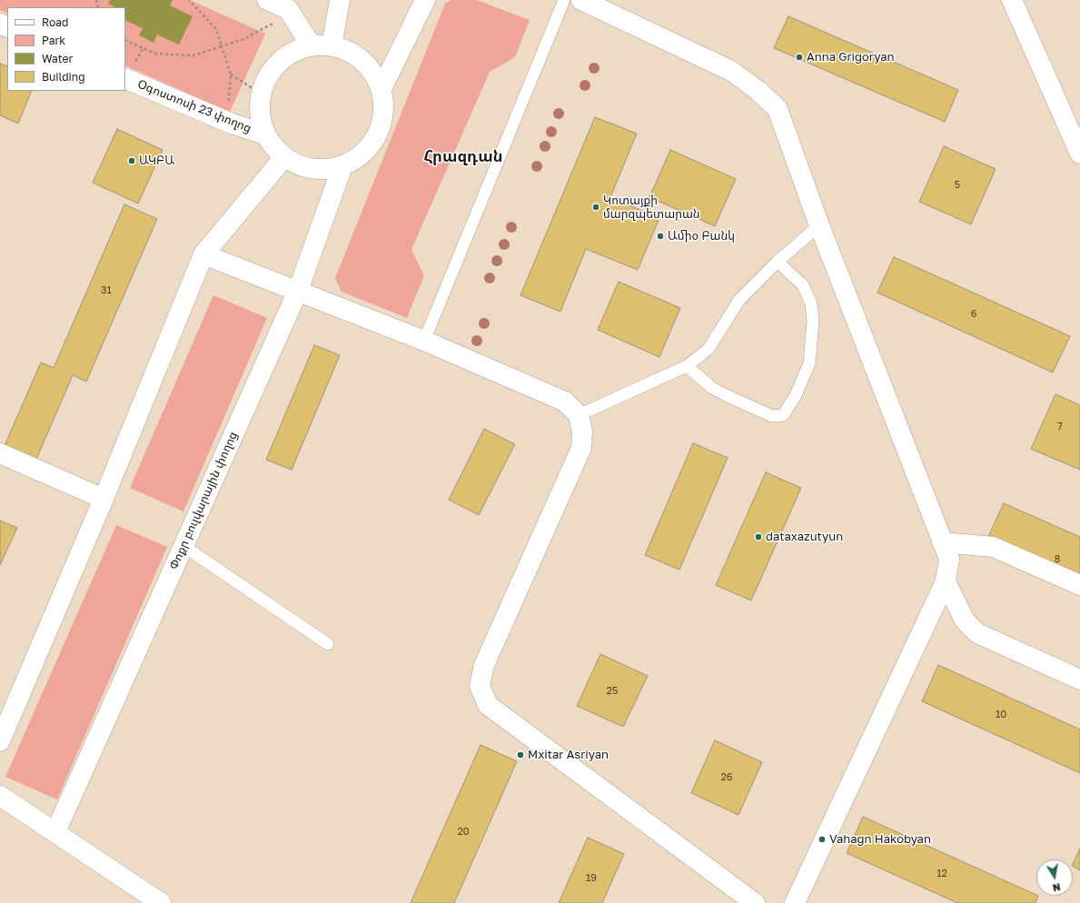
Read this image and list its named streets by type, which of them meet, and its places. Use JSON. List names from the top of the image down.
{
  "streets": {
    "street": ["Օգոստոսի 23 փողոց", "Փոքր բուլվարային փողոց"]
  },
  "crossings": [
    ["Օգոստոսի 23 փողոց", "Փոքր բուլվարային փողոց"]
  ],
  "districts": ["Հրազդան"],
  "places": [
    "Anna Grigoryan",
    "ԱԿԲԱ",
    "Կոտայքի մարզպետարան",
    "Ամիօ Բանկ",
    "dataxazutyun",
    "Mxitar Asriyan",
    "Vahagn Hakobyan"
  ],
  "house_numbers": [
    "5",
    "31",
    "6",
    "7",
    "8",
    "25",
    "10",
    "26",
    "20",
    "12",
    "19"
  ],
  "legend": [
    "Road",
    "Park",
    "Water",
    "Building"
  ],
  "north": "bottom"
}
